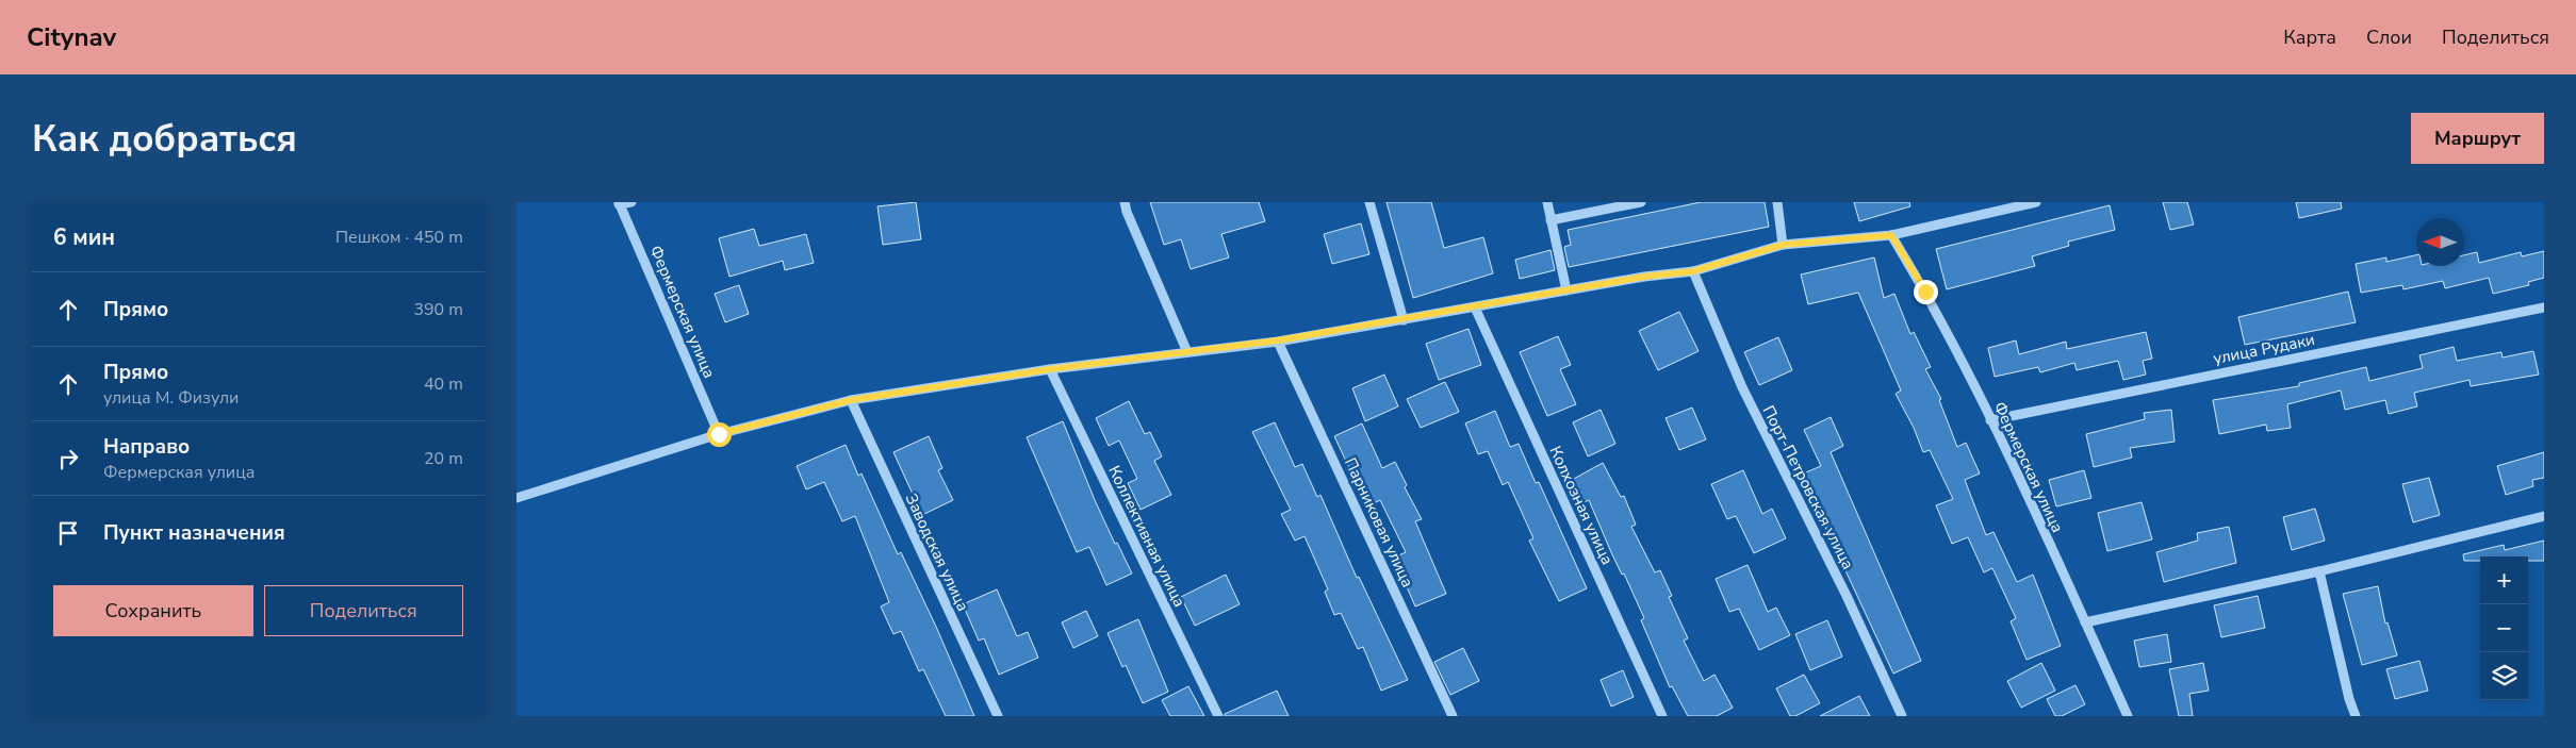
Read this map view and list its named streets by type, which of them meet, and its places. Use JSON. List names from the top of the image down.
{
  "streets": {
    "street": [
      "Фермерская улица",
      "улица Рудаки",
      "Порт-Петровская улица",
      "Колхозная улица",
      "Парниковая улица",
      "Коллективная улица",
      "Заводская улица"
    ]
  },
  "crossings": [
    ["Фермерская улица", "улица Рудаки"]
  ],
  "north": "left",
  "page": {
    "header": "Citynav",
    "nav": ["Карта", "Слои", "Поделиться"],
    "buttons": [
      "Маршрут",
      ["Сохранить", "Поделиться"]
    ],
    "title": "Как добраться",
    "heading": ["6 мин", "Пешком · 450 m"],
    "list": [
      ["Прямо", "390 m"],
      ["Прямо", "улица М. Физули", "40 m"],
      ["Направо", "Фермерская улица", "20 m"],
      "Пункт назначения"
    ],
    "map_buttons": ["+", "−"]
  }
}
